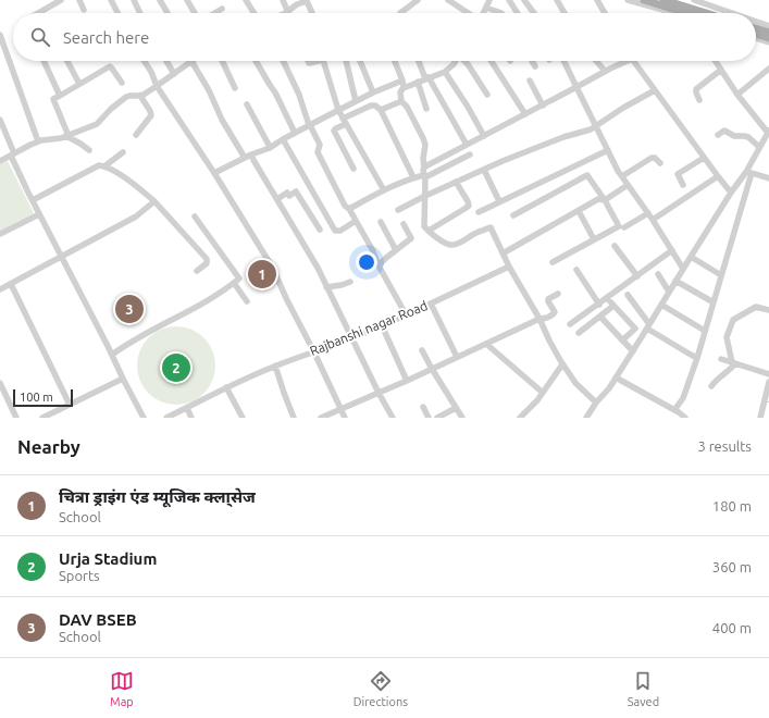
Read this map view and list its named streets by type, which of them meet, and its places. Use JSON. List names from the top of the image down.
{
  "streets": {
    "street": ["Rajbanshi nagar Road"]
  },
  "scale_bar": "100 m",
  "page": {
    "search": "Search here",
    "pins": ["1", "3", "2"],
    "scale": "100 m",
    "heading": ["Nearby", "3 results"],
    "list": [
      {
        "mark": "1",
        "name": "चित्रा ड्राइंग एंड म्यूजिक क्ला्सेज",
        "note": "School",
        "value": "180 m"
      },
      {
        "mark": "2",
        "name": "Urja Stadium",
        "note": "Sports",
        "value": "360 m"
      },
      {
        "mark": "3",
        "name": "DAV BSEB",
        "note": "School",
        "value": "400 m"
      }
    ],
    "nav": ["Map", "Directions", "Saved"]
  }
}
